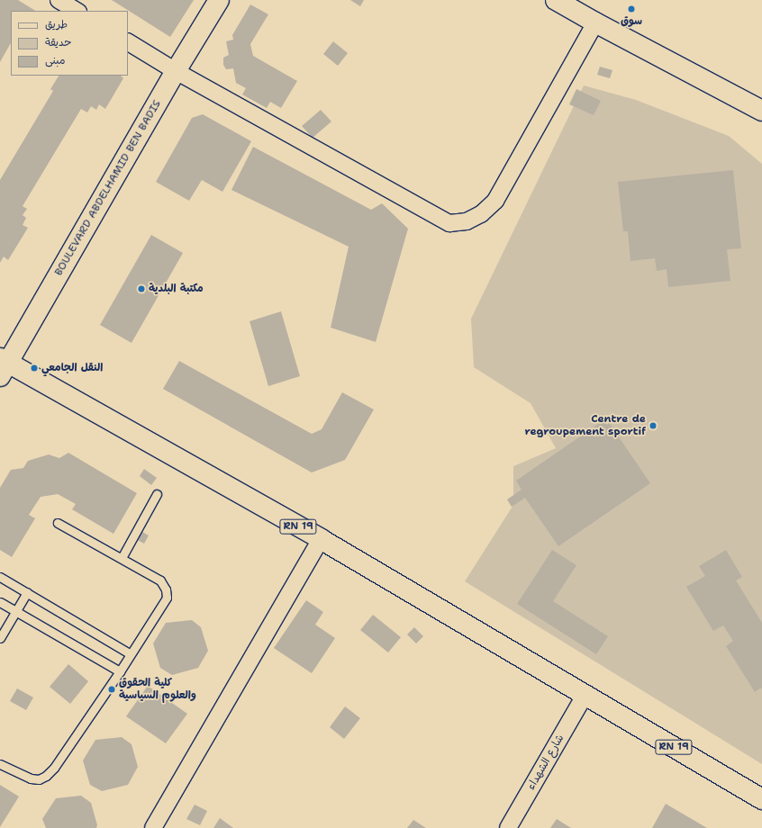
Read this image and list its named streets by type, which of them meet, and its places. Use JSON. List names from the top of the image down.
{
  "streets": {
    "main road": ["BOULEVARD ABDELHAMID BEN BADIS", "RN 19"],
    "street": ["شارع الشهداء"]
  },
  "crossings": [
    ["BOULEVARD ABDELHAMID BEN BADIS", "RN 19"],
    ["RN 19", "شارع الشهداء"]
  ],
  "places": [
    "سوق",
    "مكتبة البلدية",
    "النقل الجامعي",
    "Centre de regroupement sportif",
    "كلية الحقوق والعلوم السياسية"
  ],
  "legend": ["طريق", "حديقة", "مبنى"]
}
